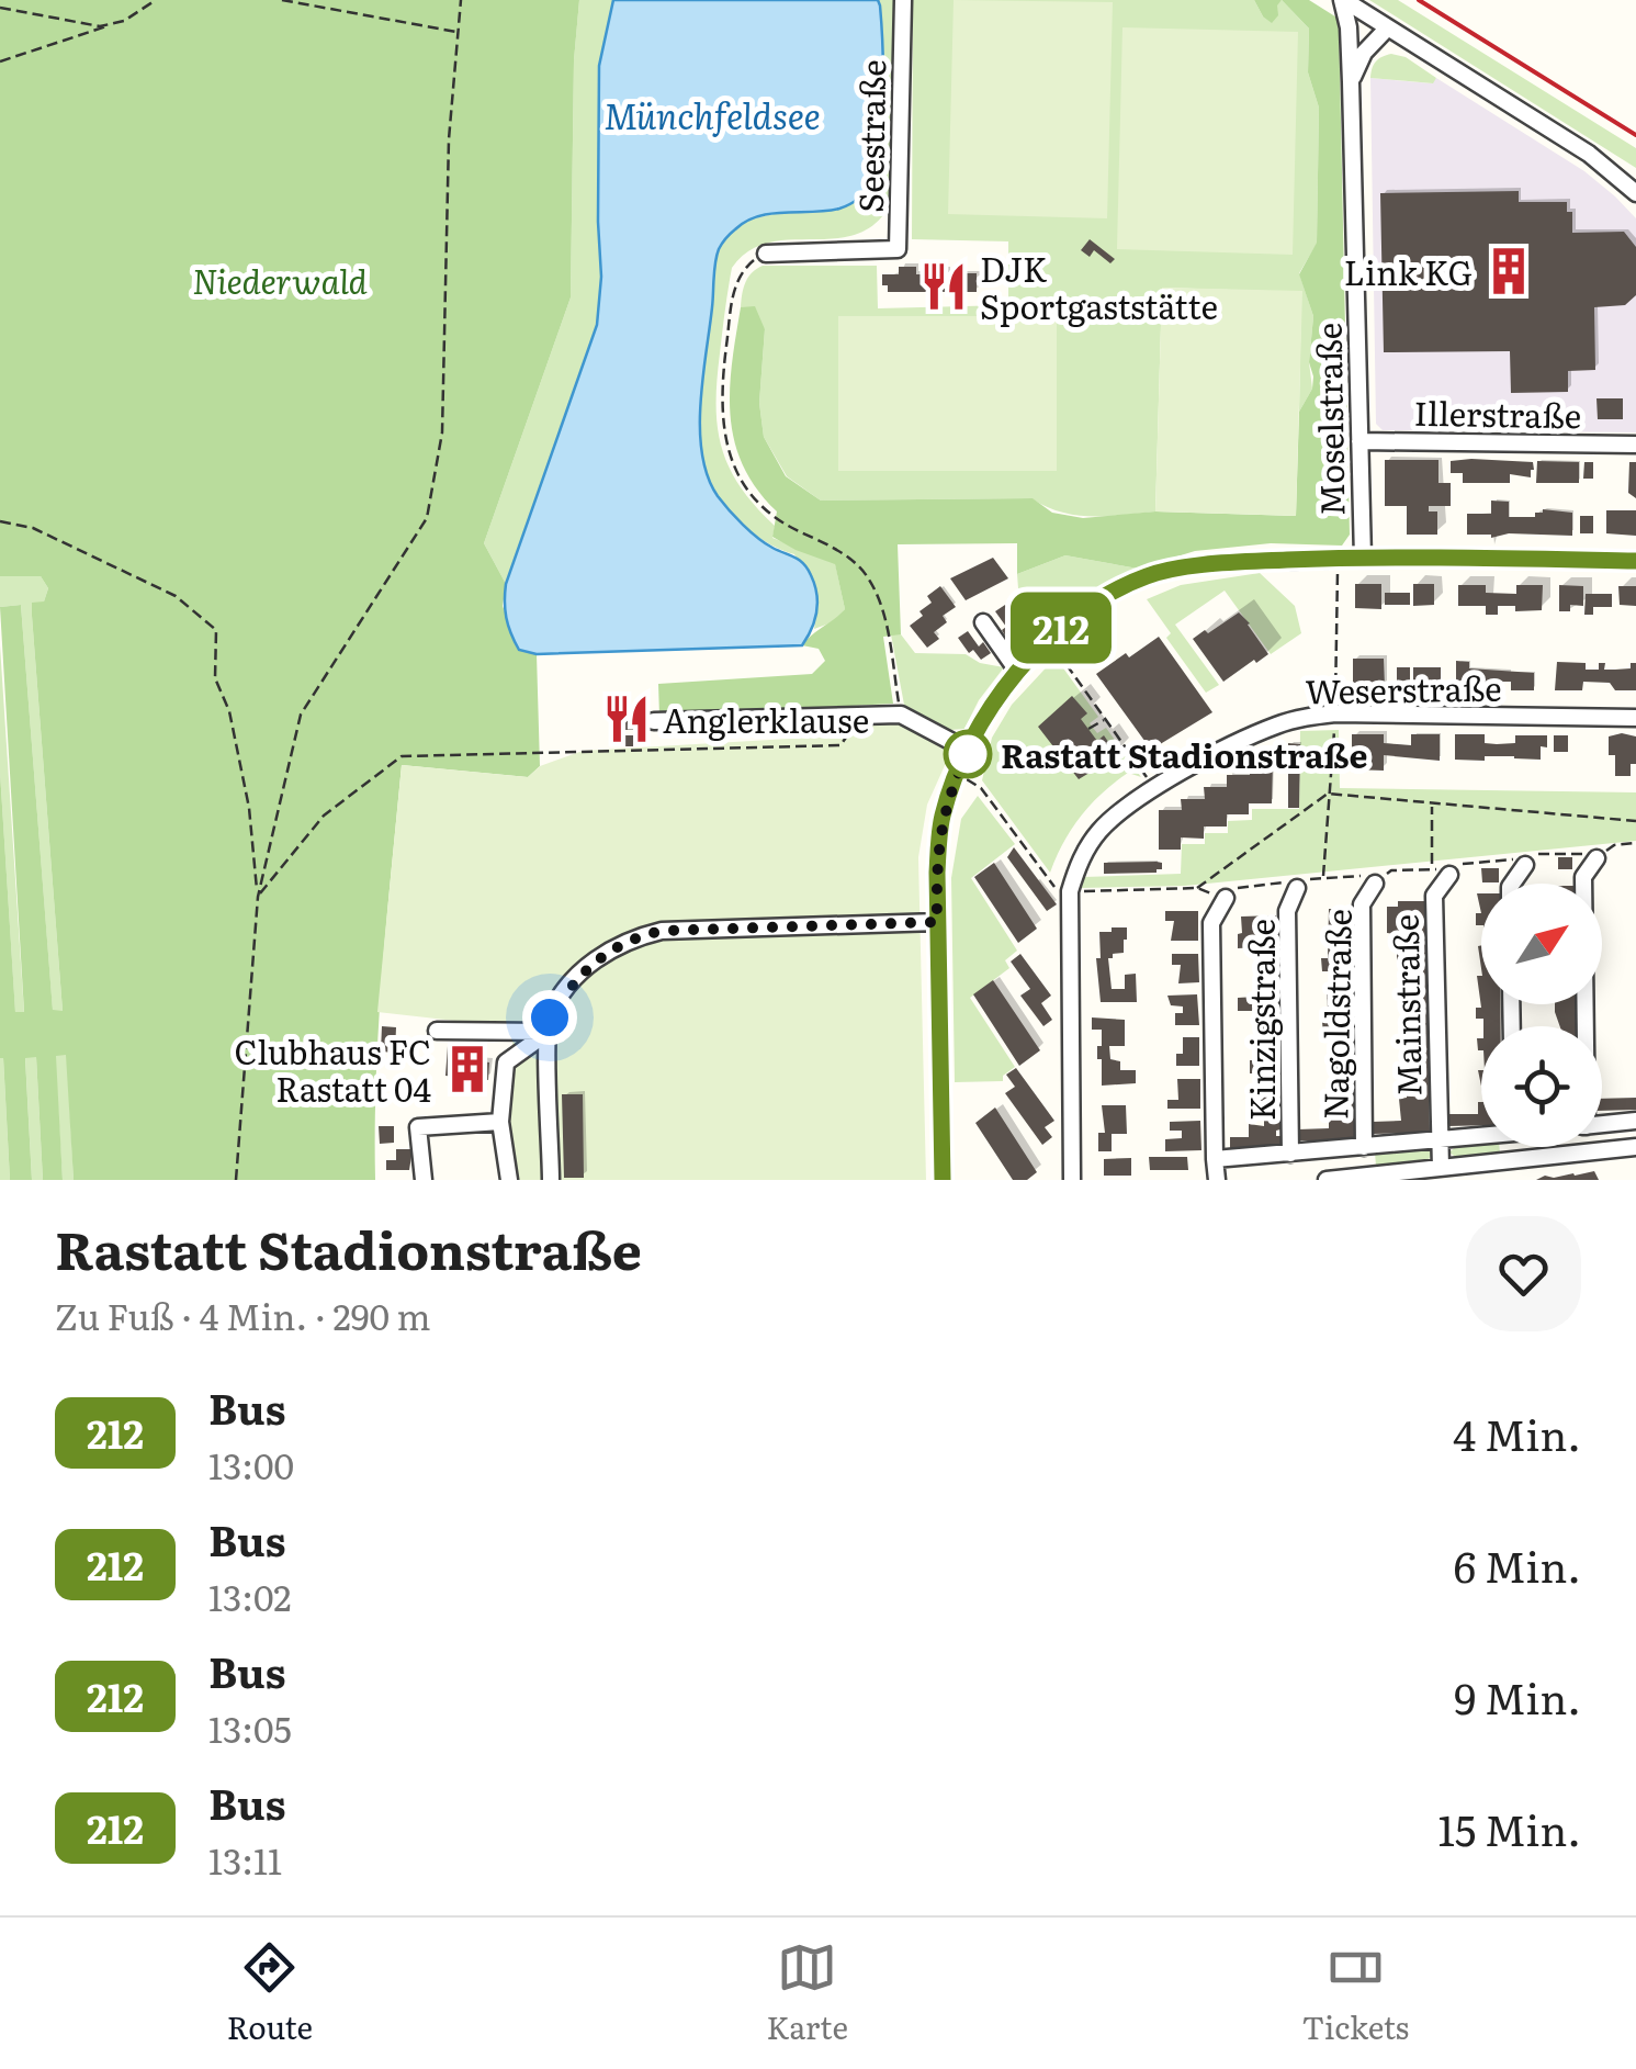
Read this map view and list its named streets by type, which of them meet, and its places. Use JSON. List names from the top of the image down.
{
  "streets": {
    "street": [
      "Seestraße",
      "Illerstraße",
      "Moselstraße",
      "Weserstraße",
      "Mainstraße",
      "Nagoldstraße",
      "Kinzigstraße"
    ]
  },
  "crossings": [
    ["Illerstraße", "Moselstraße"]
  ],
  "water": ["Münchfeldsee"],
  "parks": ["Niederwald"],
  "places": {
    "building": ["Link KG", "Clubhaus FC Rastatt 04"],
    "restaurant": ["DJK Sportgaststätte", "Anglerklause"],
    "other": ["Rastatt Stadionstraße"]
  },
  "lines": ["bus line 212"],
  "north": "top right",
  "page": {
    "on_map": "212",
    "heading": ["Rastatt Stadionstraße", "Zu Fuß · 4 Min. · 290 m"],
    "list": [
      {
        "mark": "212",
        "name": "Bus",
        "note": "13:00",
        "value": "4 Min."
      },
      {
        "mark": "212",
        "name": "Bus",
        "note": "13:02",
        "value": "6 Min."
      },
      {
        "mark": "212",
        "name": "Bus",
        "note": "13:05",
        "value": "9 Min."
      },
      {
        "mark": "212",
        "name": "Bus",
        "note": "13:11",
        "value": "15 Min."
      }
    ],
    "tabs": ["Route", "Karte", "Tickets"]
  }
}
